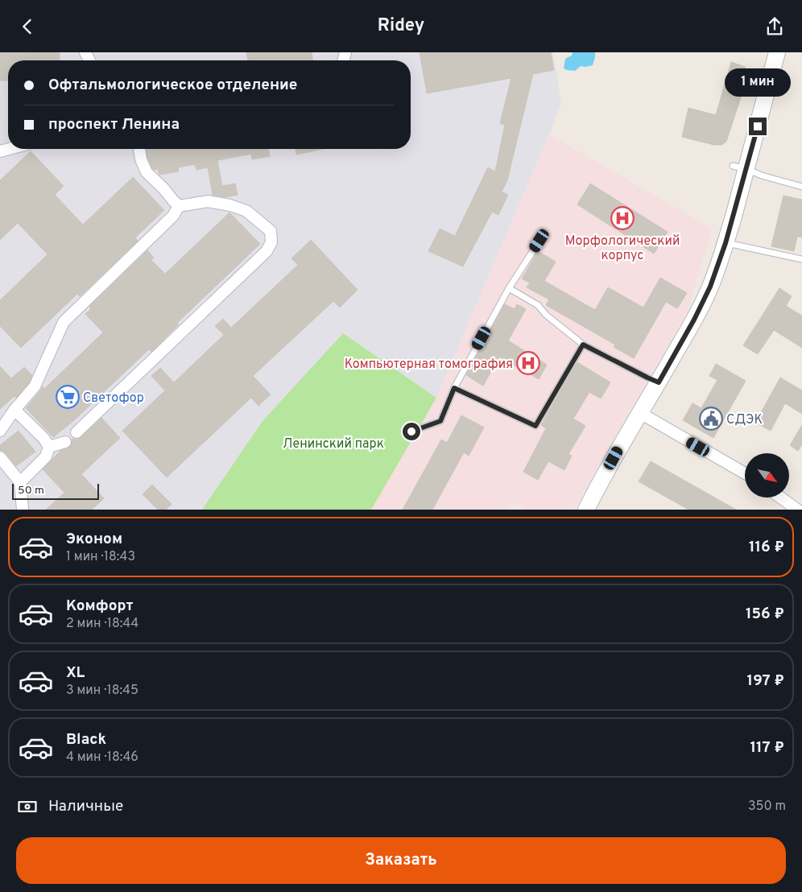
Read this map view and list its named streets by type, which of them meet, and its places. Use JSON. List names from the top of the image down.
{
  "parks": ["Ленинский парк"],
  "places": {
    "hospital": ["Морфологический корпус", "Компьютерная томография"],
    "supermarket": ["Светофор"],
    "public building": ["СДЭК"]
  },
  "scale_bar": "50 m",
  "north": "bottom right",
  "page": {
    "header": "Ridey",
    "banner": ["Офтальмологическое отделение", "проспект Ленина"],
    "bubble": "1 мин",
    "scale": "50 m",
    "list": [
      {
        "name": "Эконом",
        "note": "1 мин · 18:43",
        "value": "116 ₽"
      },
      {
        "name": "Комфорт",
        "note": "2 мин · 18:44",
        "value": "156 ₽"
      },
      {
        "name": "XL",
        "note": "3 мин · 18:45",
        "value": "197 ₽"
      },
      {
        "name": "Black",
        "note": "4 мин · 18:46",
        "value": "117 ₽"
      }
    ],
    "pay": ["Наличные", "350 m"],
    "buttons": "Заказать"
  }
}
